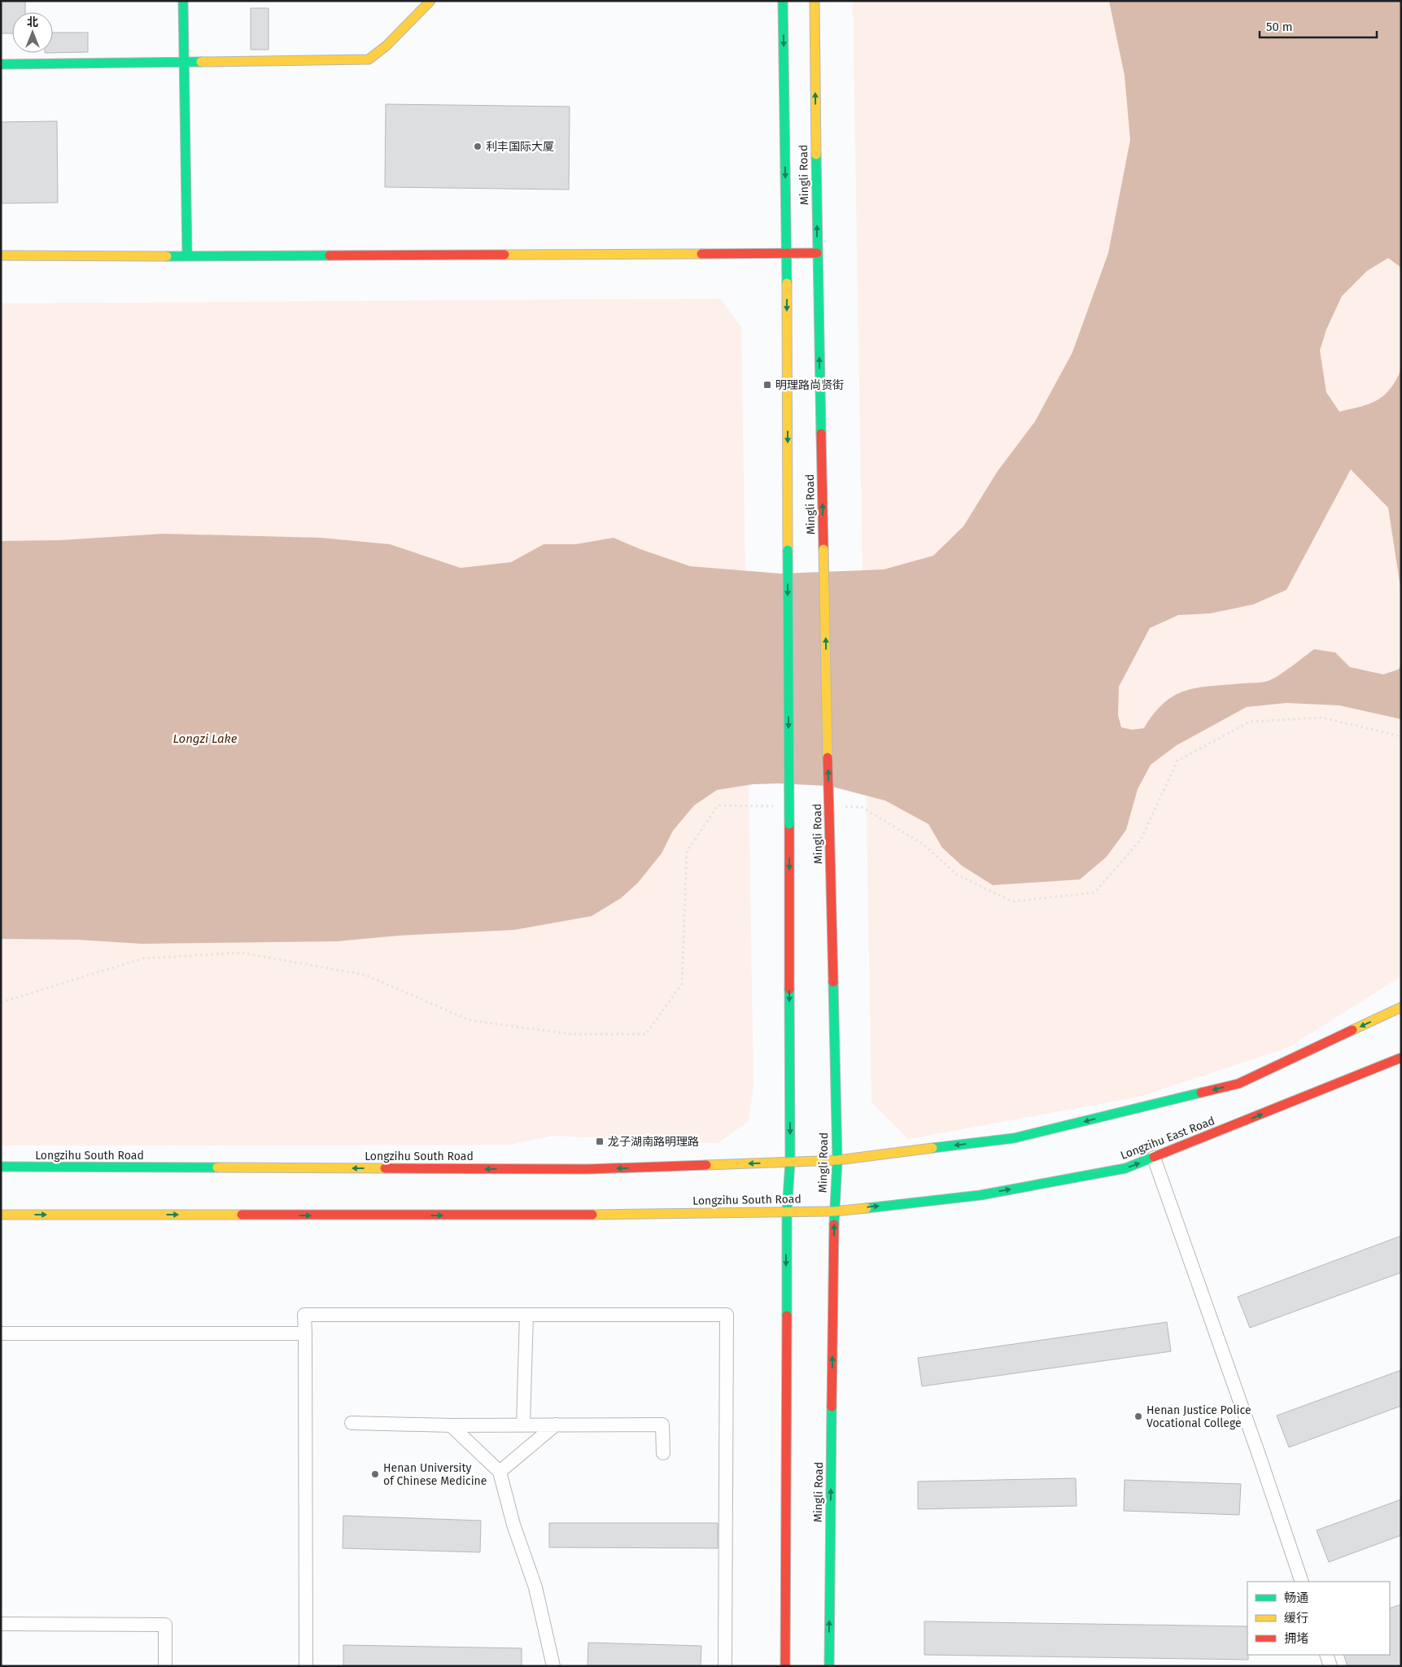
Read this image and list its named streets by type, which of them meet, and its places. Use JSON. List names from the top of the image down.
{
  "streets": {
    "street": ["Mingli Road", "Longzihu East Road", "Longzihu South Road"]
  },
  "crossings": [
    ["Mingli Road", "Longzihu East Road"],
    ["Mingli Road", "Longzihu South Road"],
    ["Longzihu East Road", "Longzihu South Road"]
  ],
  "water": ["Longzi Lake"],
  "places": {
    "other": ["利丰国际大厦", "Henan Justice Police Vocational College", "Henan University of Chinese Medicine"],
    "transit": ["明理路尚贤街", "龙子湖南路明理路"]
  },
  "legend": ["畅通", "缓行", "拥堵"],
  "scale_bar": "50 m",
  "north": "top"
}
